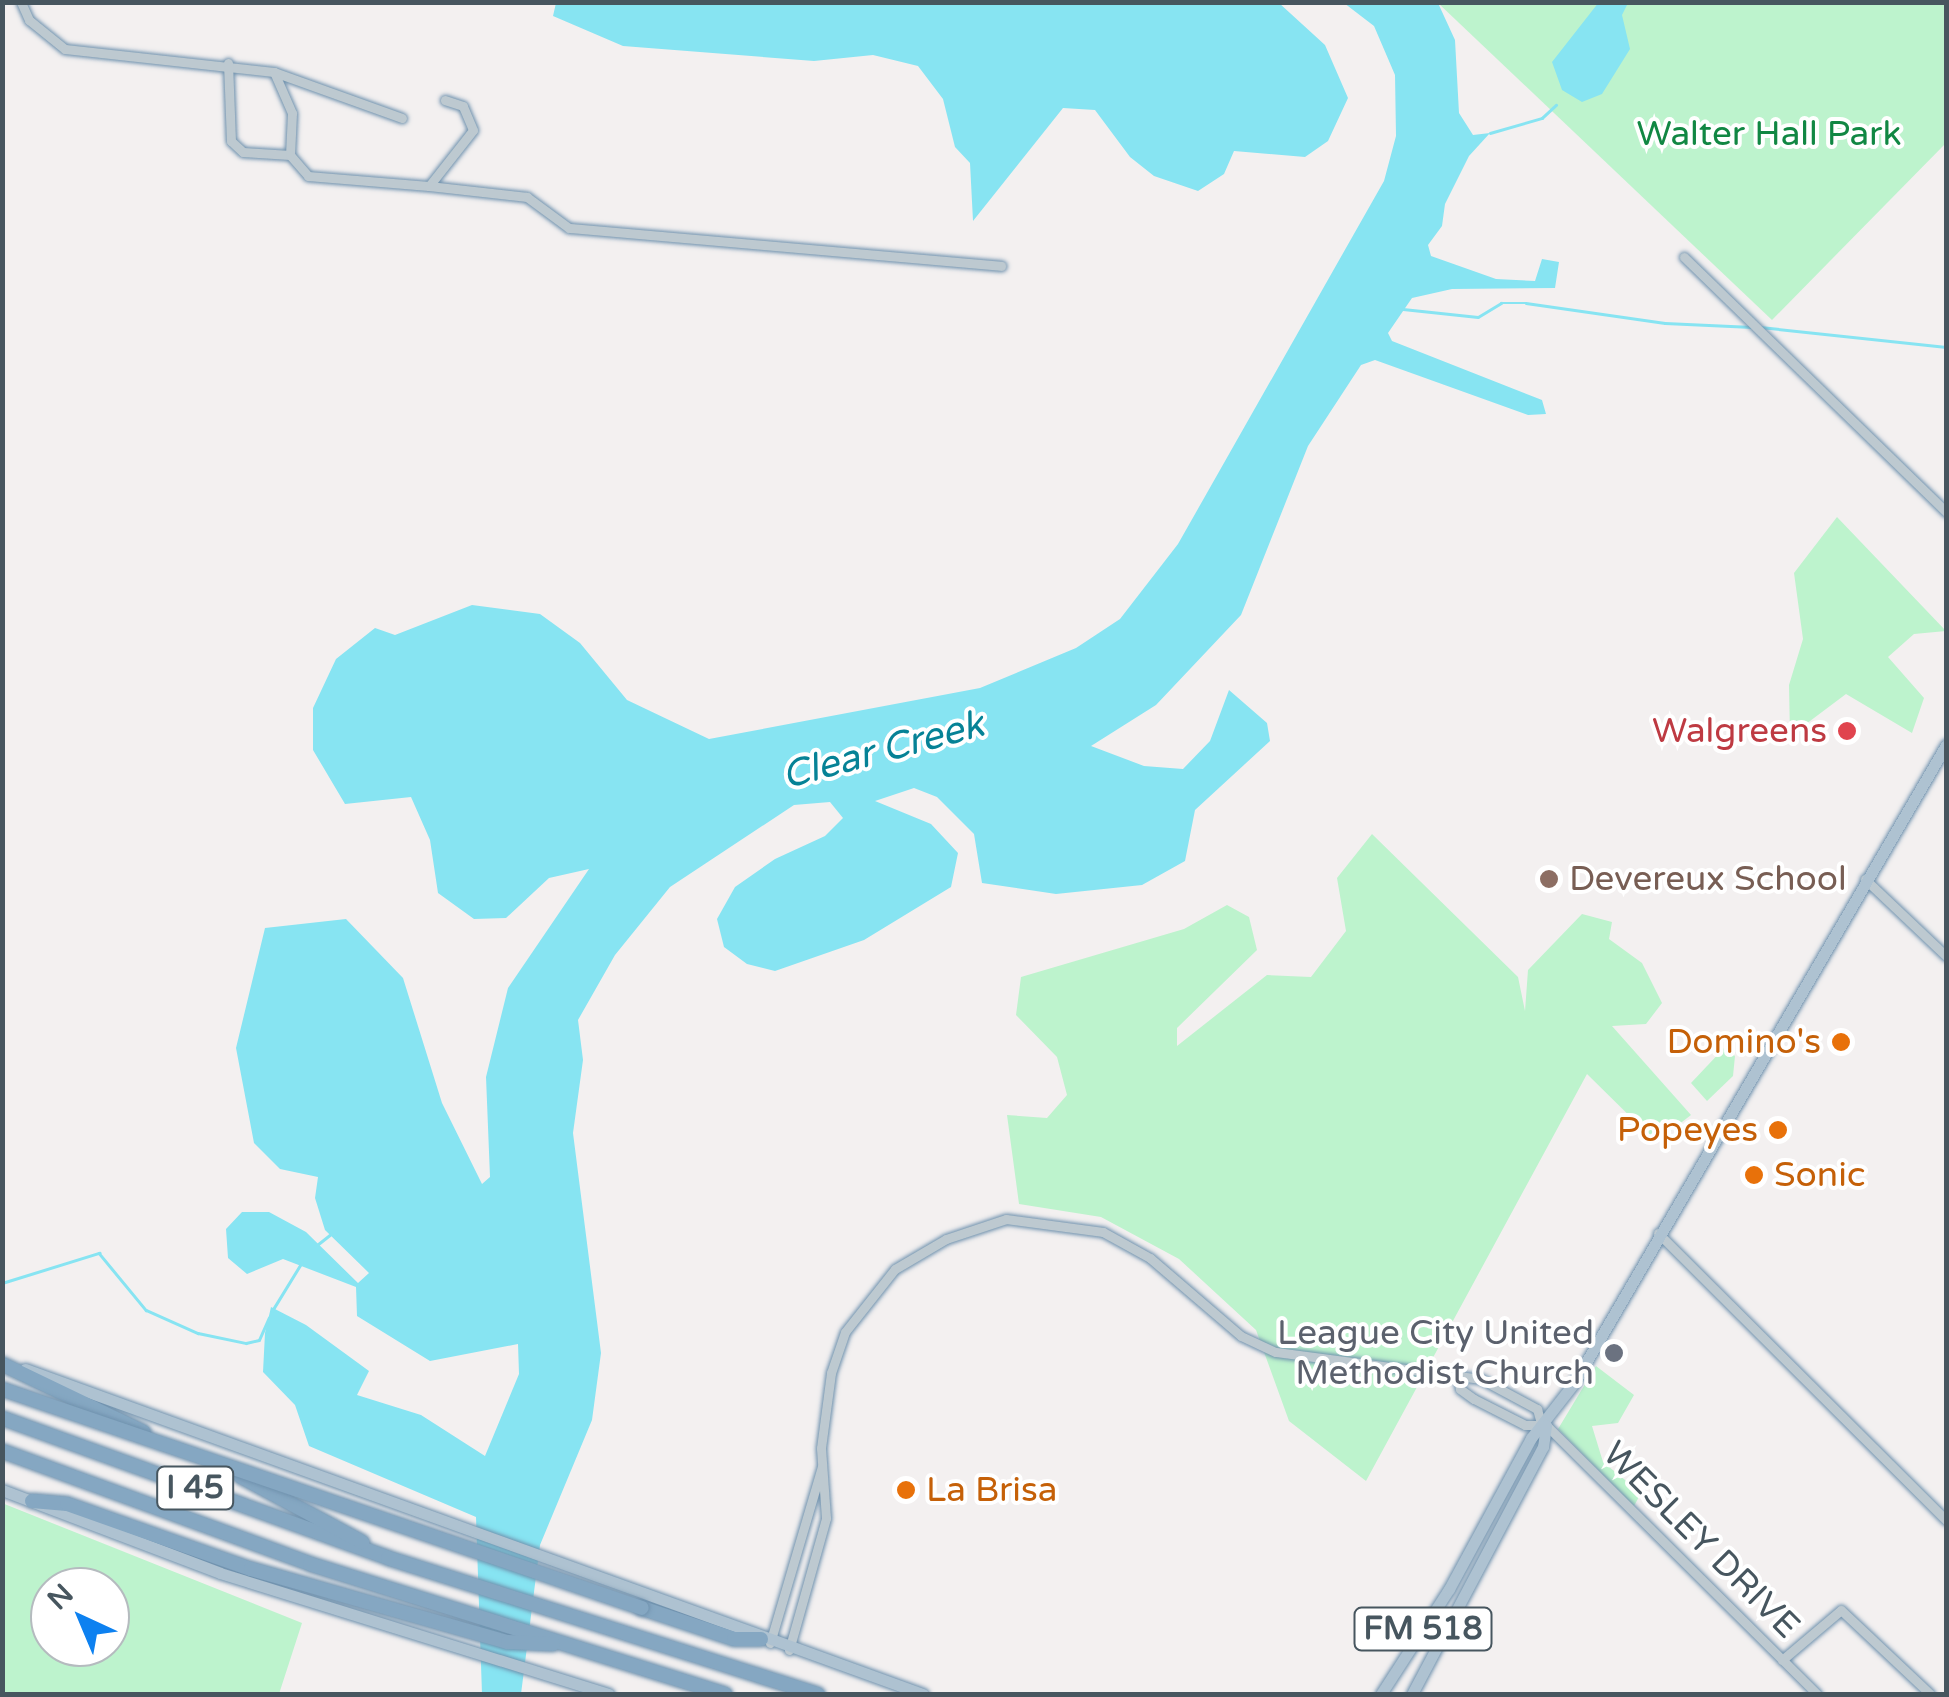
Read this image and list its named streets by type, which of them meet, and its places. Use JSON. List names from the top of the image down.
{
  "streets": {
    "highway": ["I 45"],
    "main road": ["FM 518"],
    "street": ["WESLEY DRIVE"]
  },
  "crossings": [
    ["WESLEY DRIVE", "FM 518"]
  ],
  "water": ["Clear Creek"],
  "parks": ["Walter Hall Park"],
  "places": [
    "Walgreens",
    "Devereux School",
    "Domino's",
    "Popeyes",
    "Sonic",
    "League City United Methodist Church",
    "La Brisa"
  ],
  "north": "top left"
}
